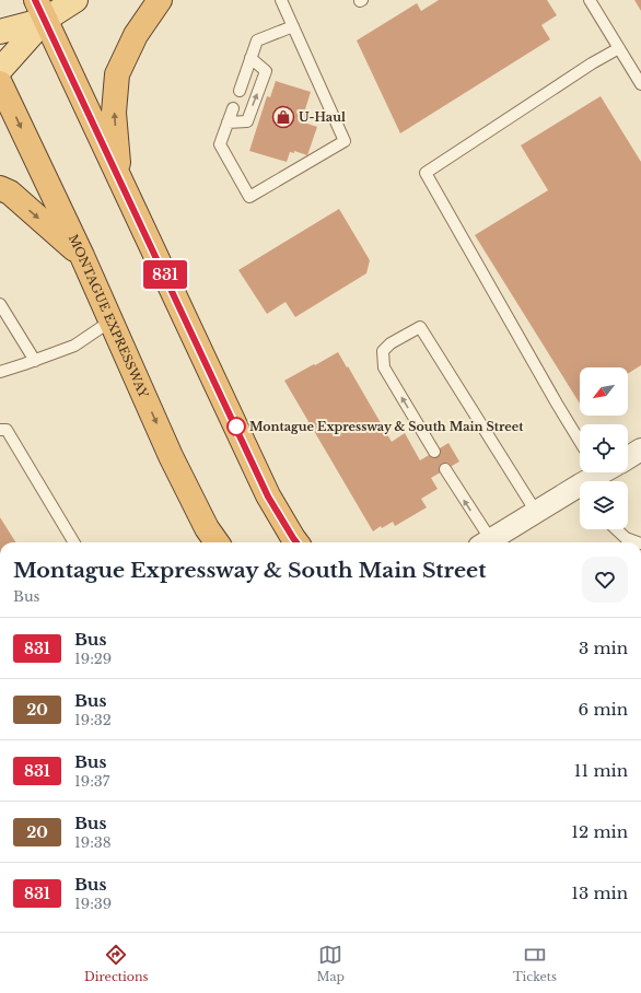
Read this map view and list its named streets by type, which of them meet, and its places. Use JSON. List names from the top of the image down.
{
  "streets": {
    "highway": ["MONTAGUE EXPRESSWAY"]
  },
  "places": {
    "shop": ["U-Haul"],
    "other": ["Montague Expressway & South Main Street"]
  },
  "lines": ["bus line 831"],
  "north": "bottom left",
  "page": {
    "on_map": "831",
    "heading": ["Montague Expressway & South Main Street", "Bus"],
    "list": [
      {
        "mark": "831",
        "name": "Bus",
        "note": "19:29",
        "value": "3 min"
      },
      {
        "mark": "20",
        "name": "Bus",
        "note": "19:32",
        "value": "6 min"
      },
      {
        "mark": "831",
        "name": "Bus",
        "note": "19:37",
        "value": "11 min"
      },
      {
        "mark": "20",
        "name": "Bus",
        "note": "19:38",
        "value": "12 min"
      },
      {
        "mark": "831",
        "name": "Bus",
        "note": "19:39",
        "value": "13 min"
      }
    ],
    "tabs": ["Directions", "Map", "Tickets"]
  }
}
